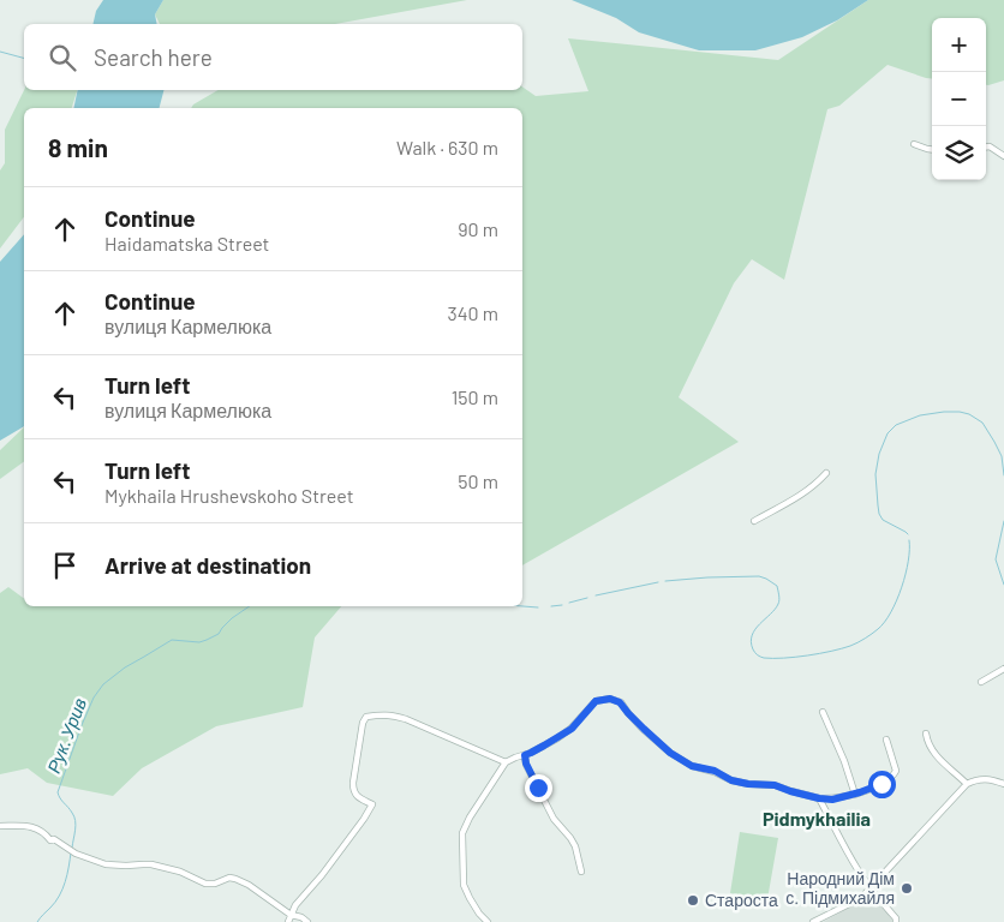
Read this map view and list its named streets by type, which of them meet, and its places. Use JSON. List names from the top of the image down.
{
  "districts": ["Pidmykhailia"],
  "water": ["Рук. Урив"],
  "places": ["Народний Дім с. Підмихайля", "Староста"],
  "page": {
    "map_buttons": ["+", "−"],
    "search": "Search here",
    "heading": ["8 min", "Walk · 630 m"],
    "list": [
      ["Continue", "Haidamatska Street", "90 m"],
      ["Continue", "вулиця Кармелюка", "340 m"],
      ["Turn left", "вулиця Кармелюка", "150 m"],
      ["Turn left", "Mykhaila Hrushevskoho Street", "50 m"],
      "Arrive at destination"
    ]
  }
}
